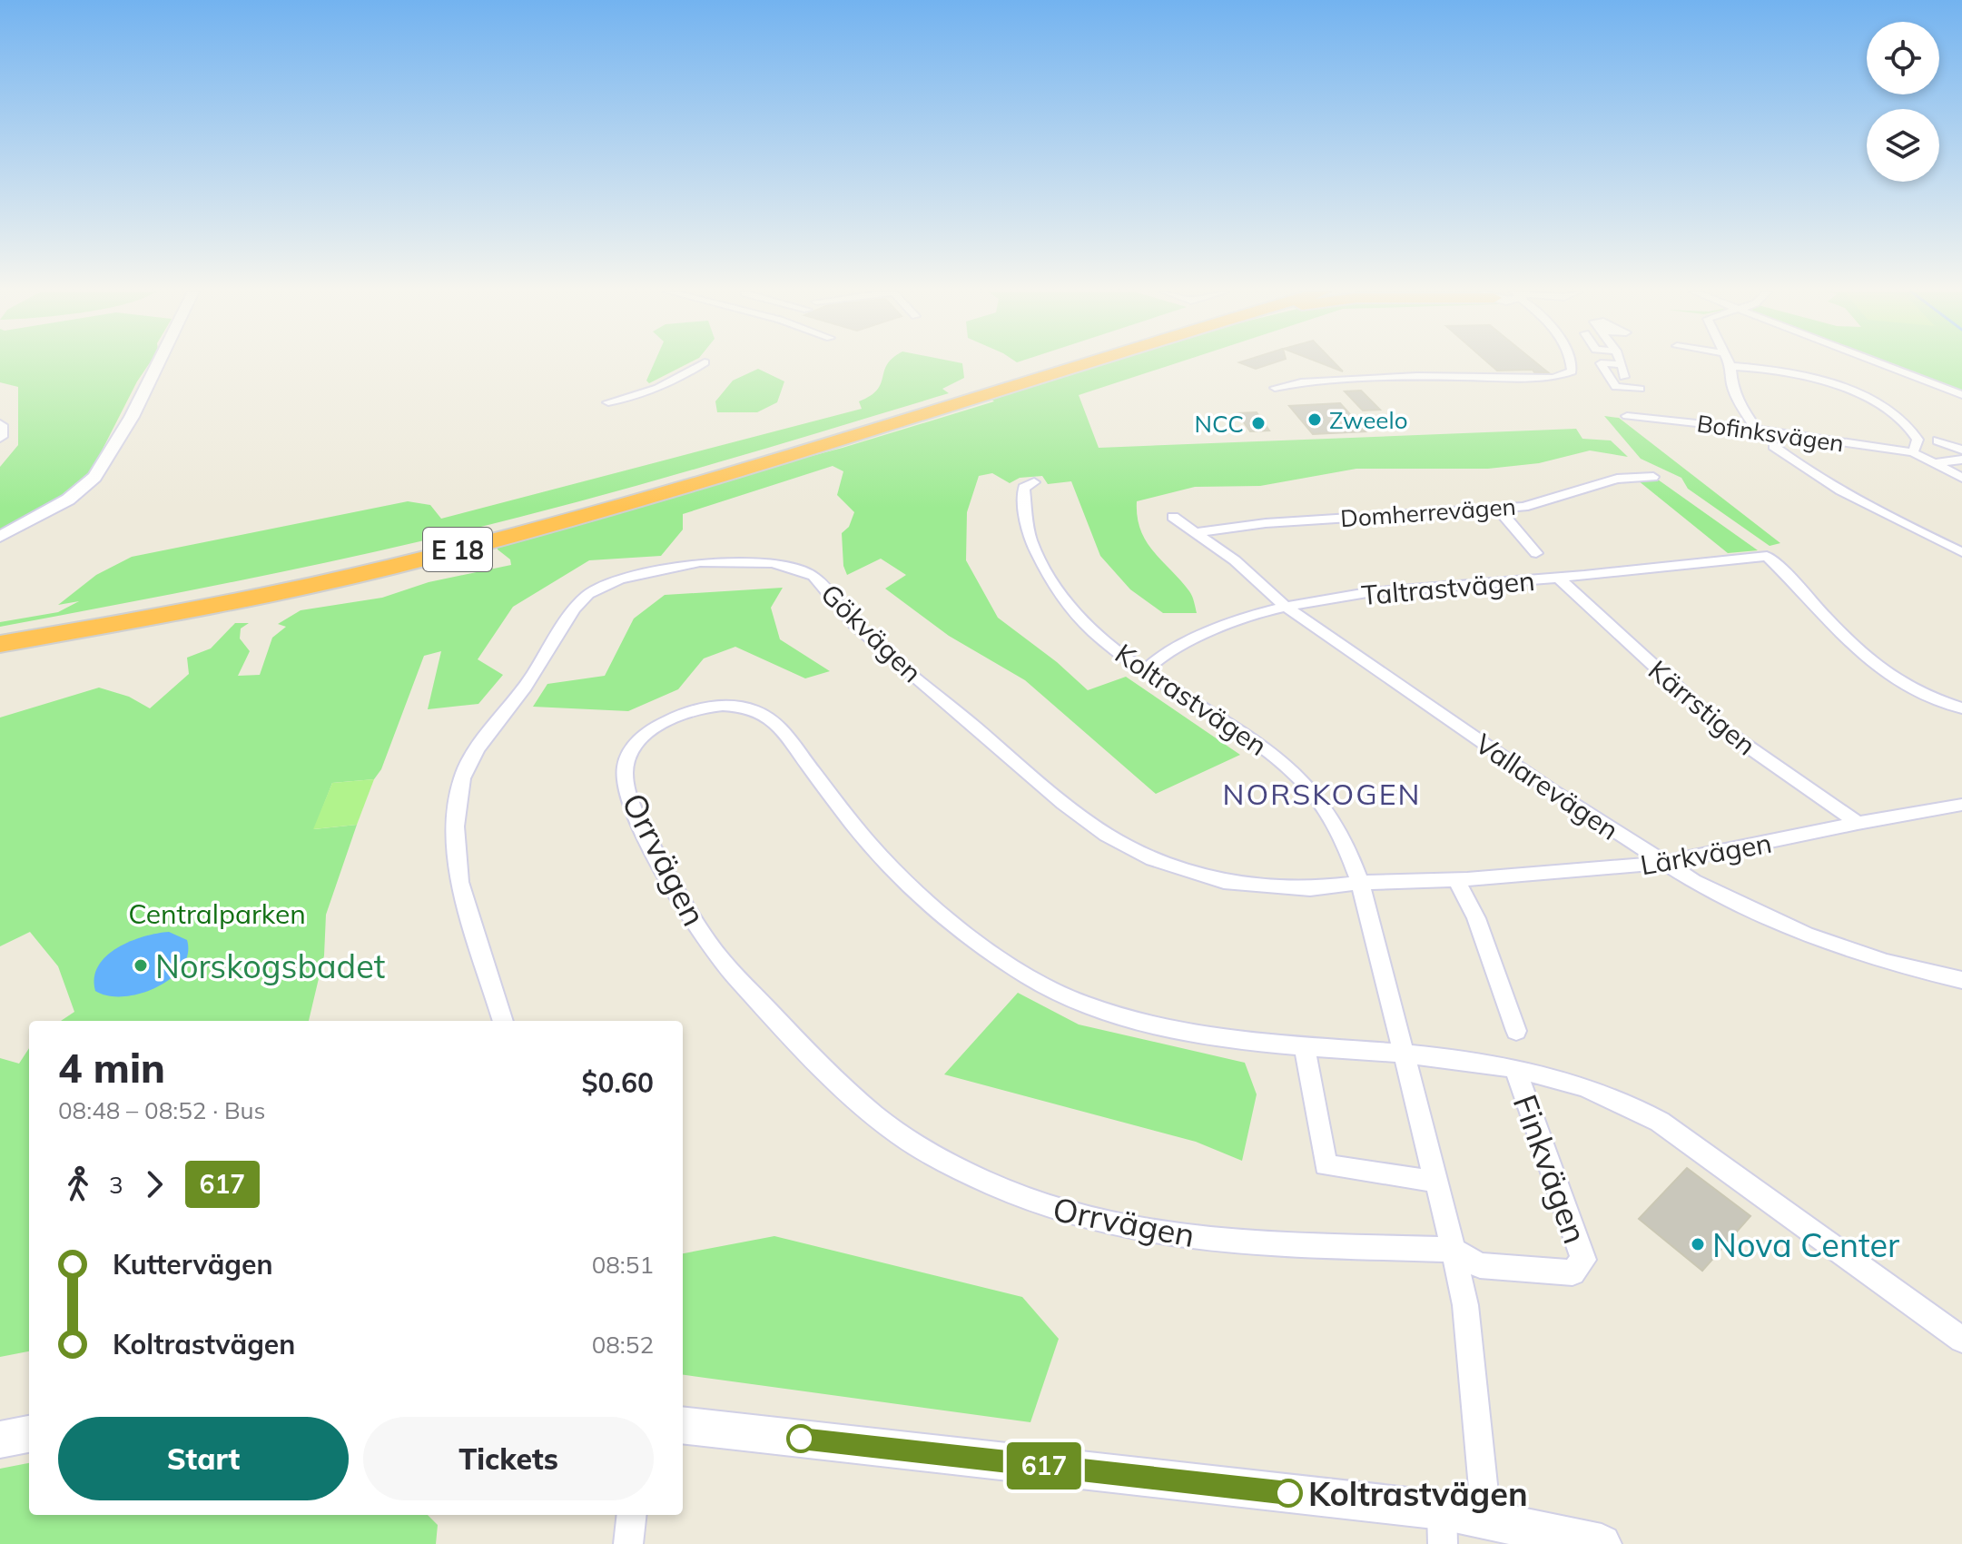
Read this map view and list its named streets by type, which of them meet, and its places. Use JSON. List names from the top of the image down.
{
  "streets": {
    "highway": ["E 18"],
    "street": [
      "Bofinksvägen",
      "Domherrevägen",
      "Taltrastvägen",
      "Gökvägen",
      "Koltrastvägen",
      "Kärrstigen",
      "Vallarevägen",
      "Lärkvägen",
      "Orrvägen",
      "Finkvägen"
    ]
  },
  "crossings": [
    ["Domherrevägen", "Vallarevägen"],
    ["Taltrastvägen", "Koltrastvägen"],
    ["Taltrastvägen", "Kärrstigen"],
    ["Taltrastvägen", "Vallarevägen"],
    ["Gökvägen", "Koltrastvägen"],
    ["Gökvägen", "Lärkvägen"],
    ["Koltrastvägen", "Lärkvägen"],
    ["Koltrastvägen", "Orrvägen"],
    ["Koltrastvägen", "Finkvägen"],
    ["Kärrstigen", "Lärkvägen"],
    ["Vallarevägen", "Lärkvägen"],
    ["Orrvägen", "Finkvägen"]
  ],
  "districts": ["NORSKOGEN"],
  "parks": ["Centralparken"],
  "places": [
    "Zweelo",
    "NCC",
    "Norskogsbadet",
    "Nova Center",
    "Koltrastvägen"
  ],
  "lines": ["bus line 617"],
  "page": {
    "on_map": "617",
    "heading": ["4 min", "08:48 – 08:52 · Bus", "$0.60"],
    "legs": ["3", "617"],
    "list": [
      {
        "name": "Kuttervägen",
        "value": "08:51"
      },
      {
        "name": "Koltrastvägen",
        "value": "08:52"
      }
    ],
    "buttons": ["Start", "Tickets"]
  }
}
